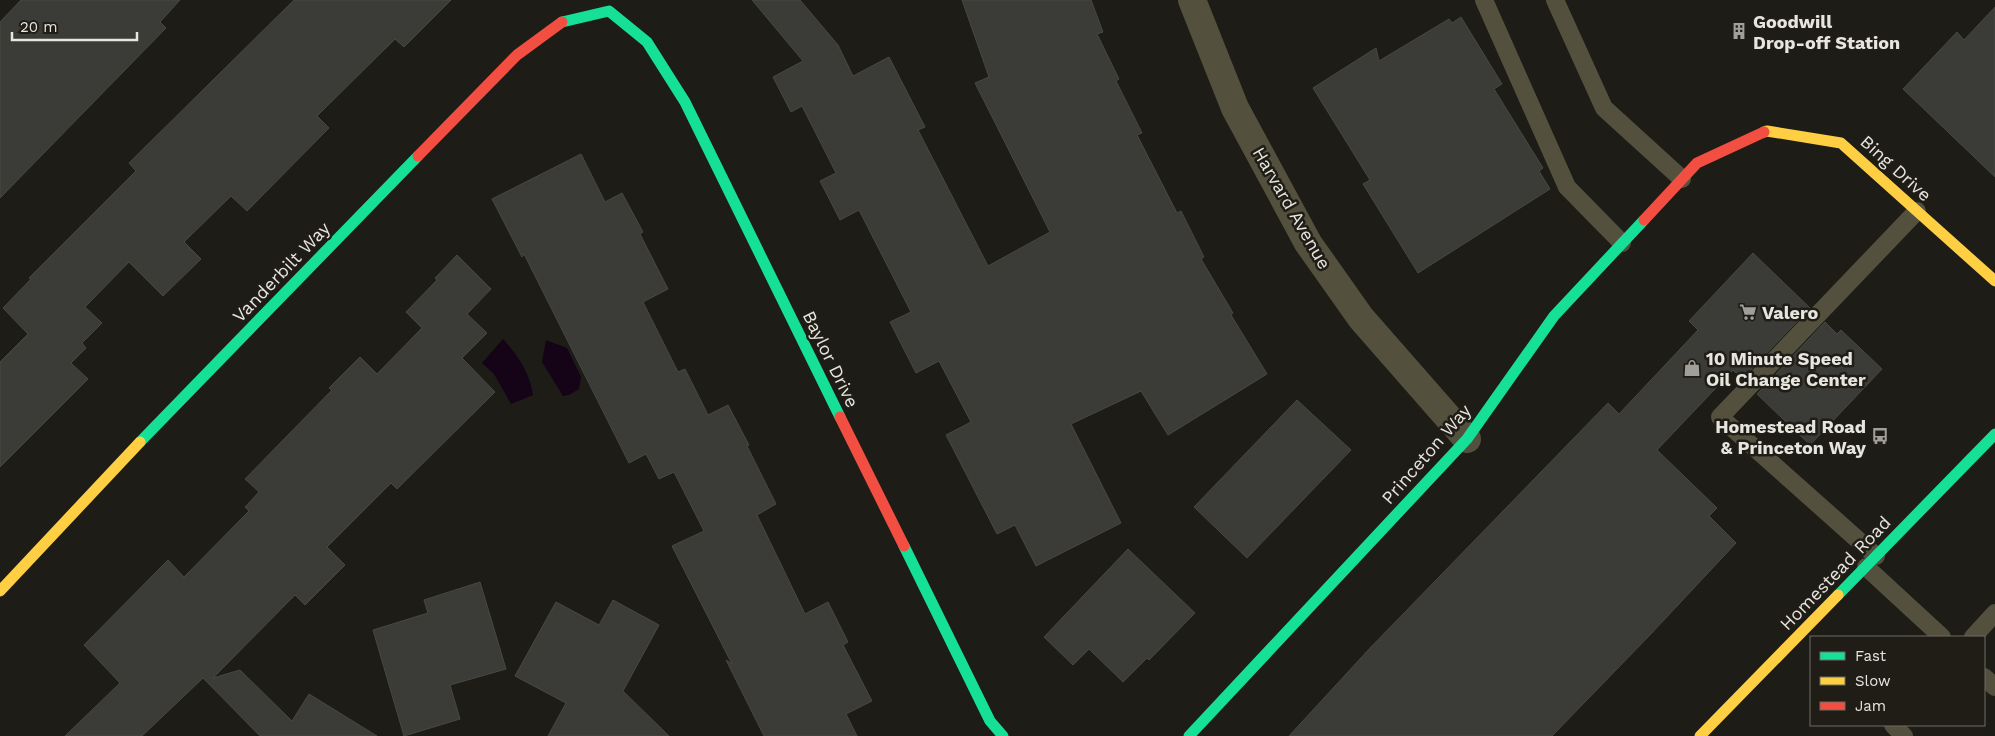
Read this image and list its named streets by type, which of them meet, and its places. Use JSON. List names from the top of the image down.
{
  "streets": {
    "street": [
      "Bing Drive",
      "Harvard Avenue",
      "Vanderbilt Way",
      "Baylor Drive",
      "Princeton Way",
      "Homestead Road"
    ]
  },
  "crossings": [
    ["Bing Drive", "Princeton Way"],
    ["Harvard Avenue", "Princeton Way"],
    ["Vanderbilt Way", "Baylor Drive"]
  ],
  "places": {
    "building": ["Goodwill Drop-off Station"],
    "supermarket": ["Valero"],
    "shop": ["10 Minute Speed Oil Change Center"],
    "bus stop": ["Homestead Road & Princeton Way"]
  },
  "legend": ["Fast", "Slow", "Jam"],
  "scale_bar": "20 m"
}
